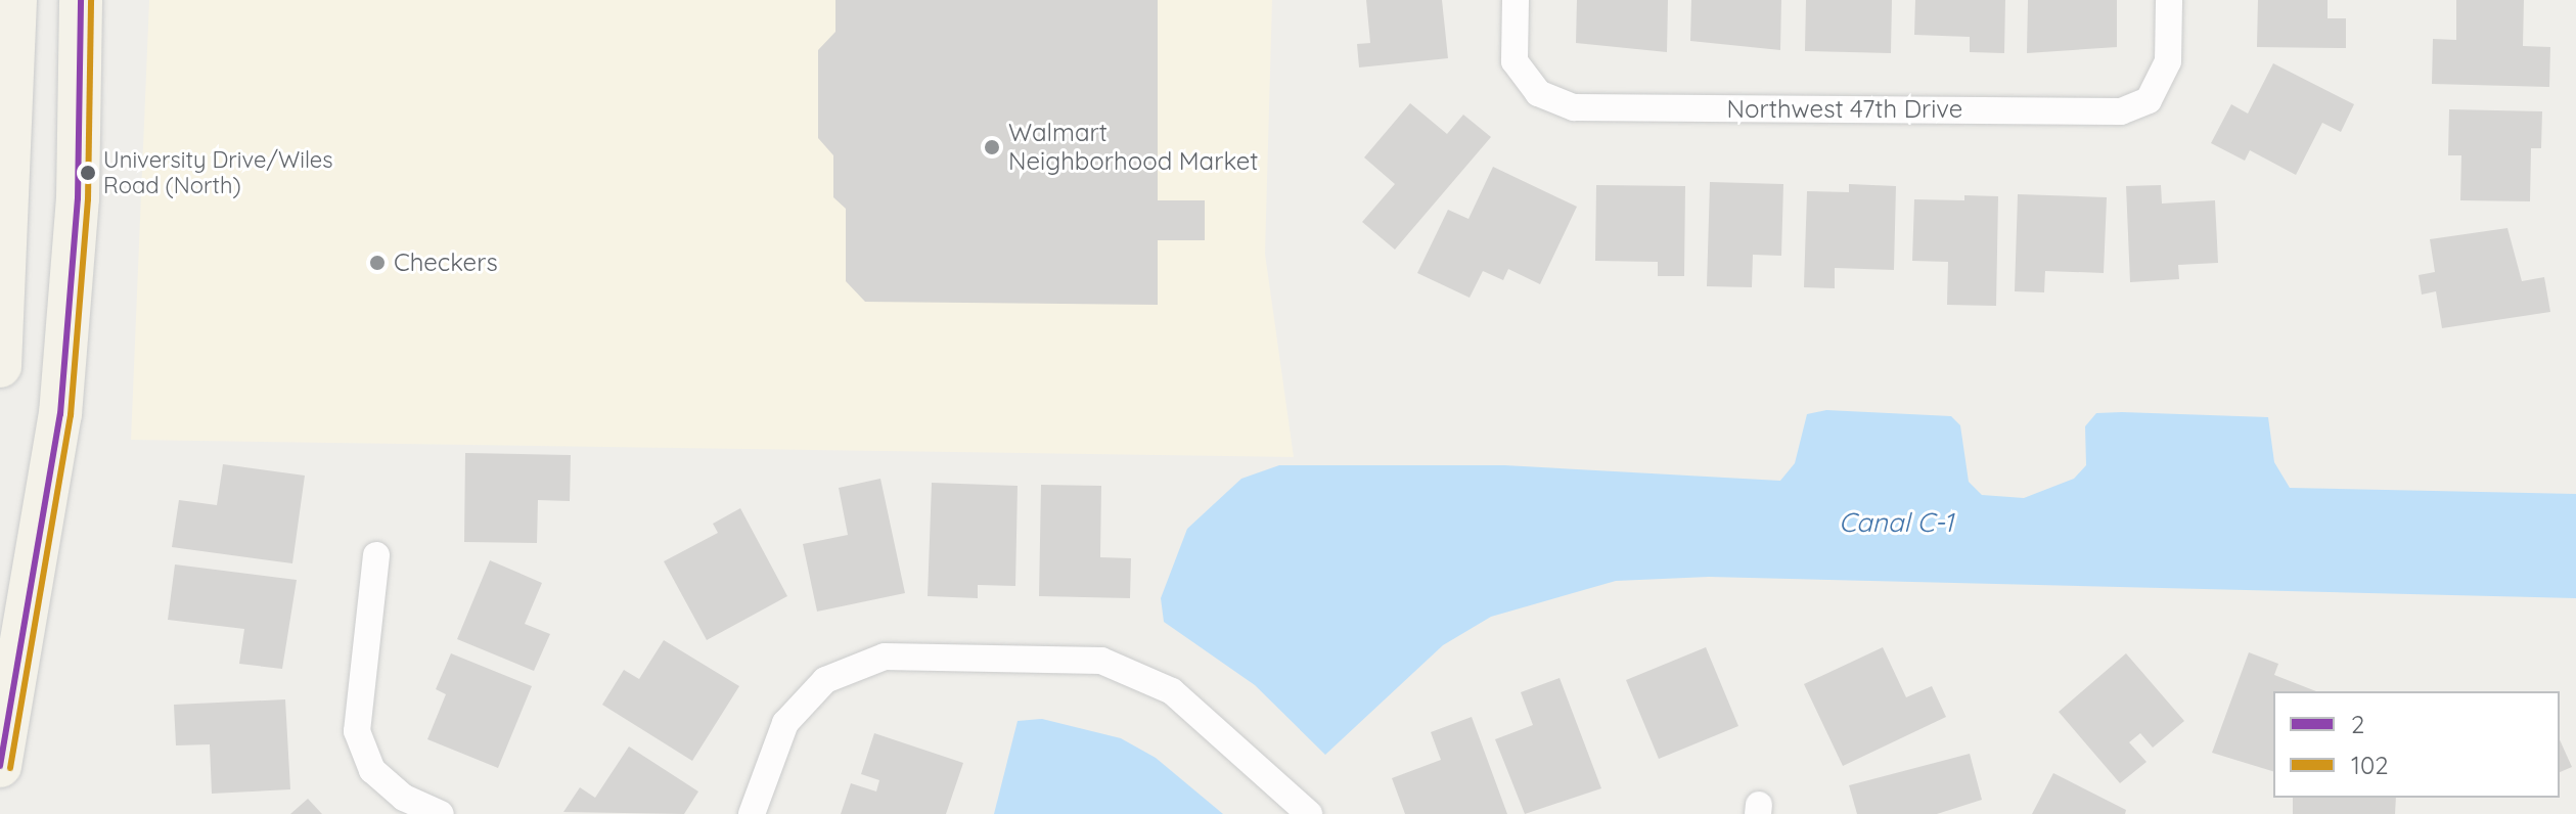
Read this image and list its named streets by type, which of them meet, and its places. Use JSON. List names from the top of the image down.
{
  "streets": {
    "street": ["Northwest 47th Drive"]
  },
  "water": ["Canal C-1"],
  "places": ["Walmart Neighborhood Market", "University Drive/Wiles Road (North)", "Checkers"],
  "lines": ["transit line 2", "transit line 102"],
  "legend": ["2", "102"]
}
